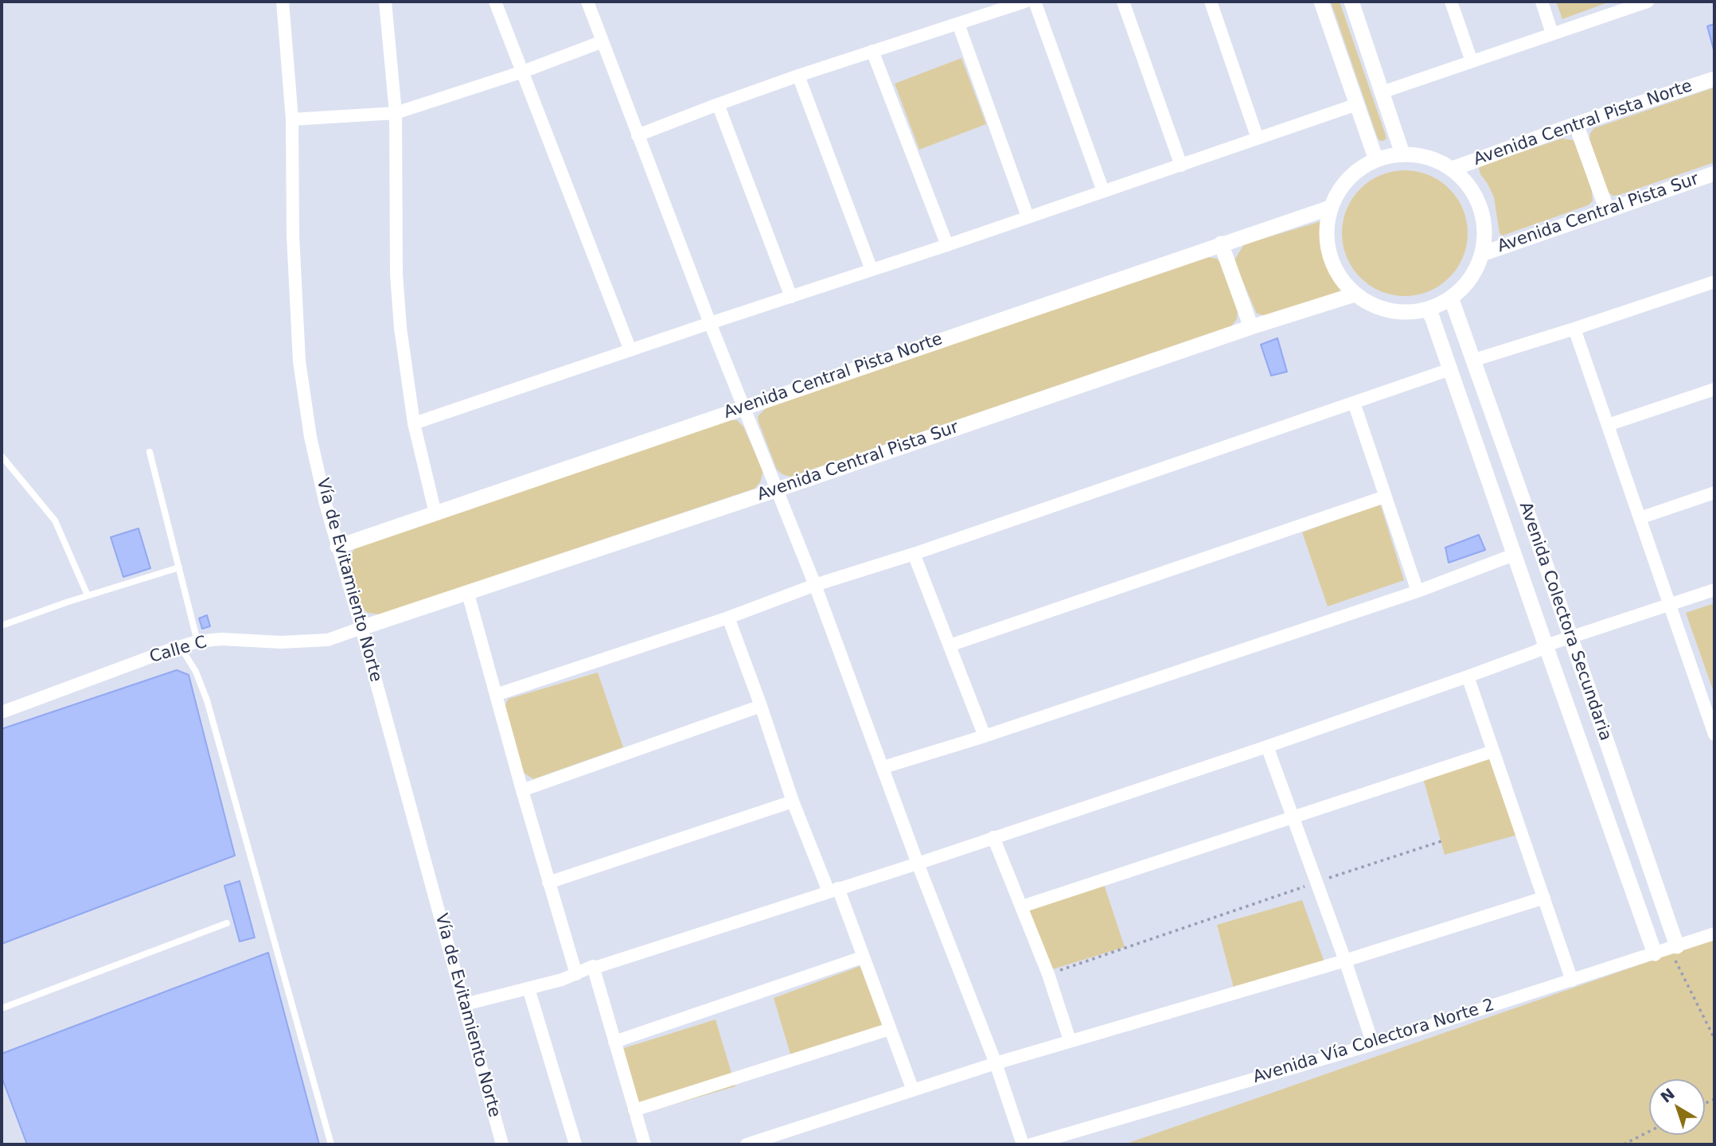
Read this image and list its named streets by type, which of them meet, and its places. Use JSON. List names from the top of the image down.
{
  "streets": {
    "street": [
      "Avenida Central Pista Norte",
      "Avenida Central Pista Sur",
      "Vía de Evitamiento Norte",
      "Avenida Colectora Secundaria",
      "Calle C",
      "Avenida Vía Colectora Norte 2"
    ]
  },
  "crossings": [
    ["Avenida Central Pista Norte", "Avenida Central Pista Sur"],
    ["Avenida Central Pista Norte", "Vía de Evitamiento Norte"],
    ["Avenida Central Pista Norte", "Avenida Colectora Secundaria"],
    ["Avenida Central Pista Sur", "Vía de Evitamiento Norte"],
    ["Avenida Central Pista Sur", "Avenida Colectora Secundaria"],
    ["Avenida Central Pista Sur", "Calle C"],
    ["Vía de Evitamiento Norte", "Calle C"],
    ["Avenida Colectora Secundaria", "Avenida Vía Colectora Norte 2"]
  ],
  "north": "top left"
}
